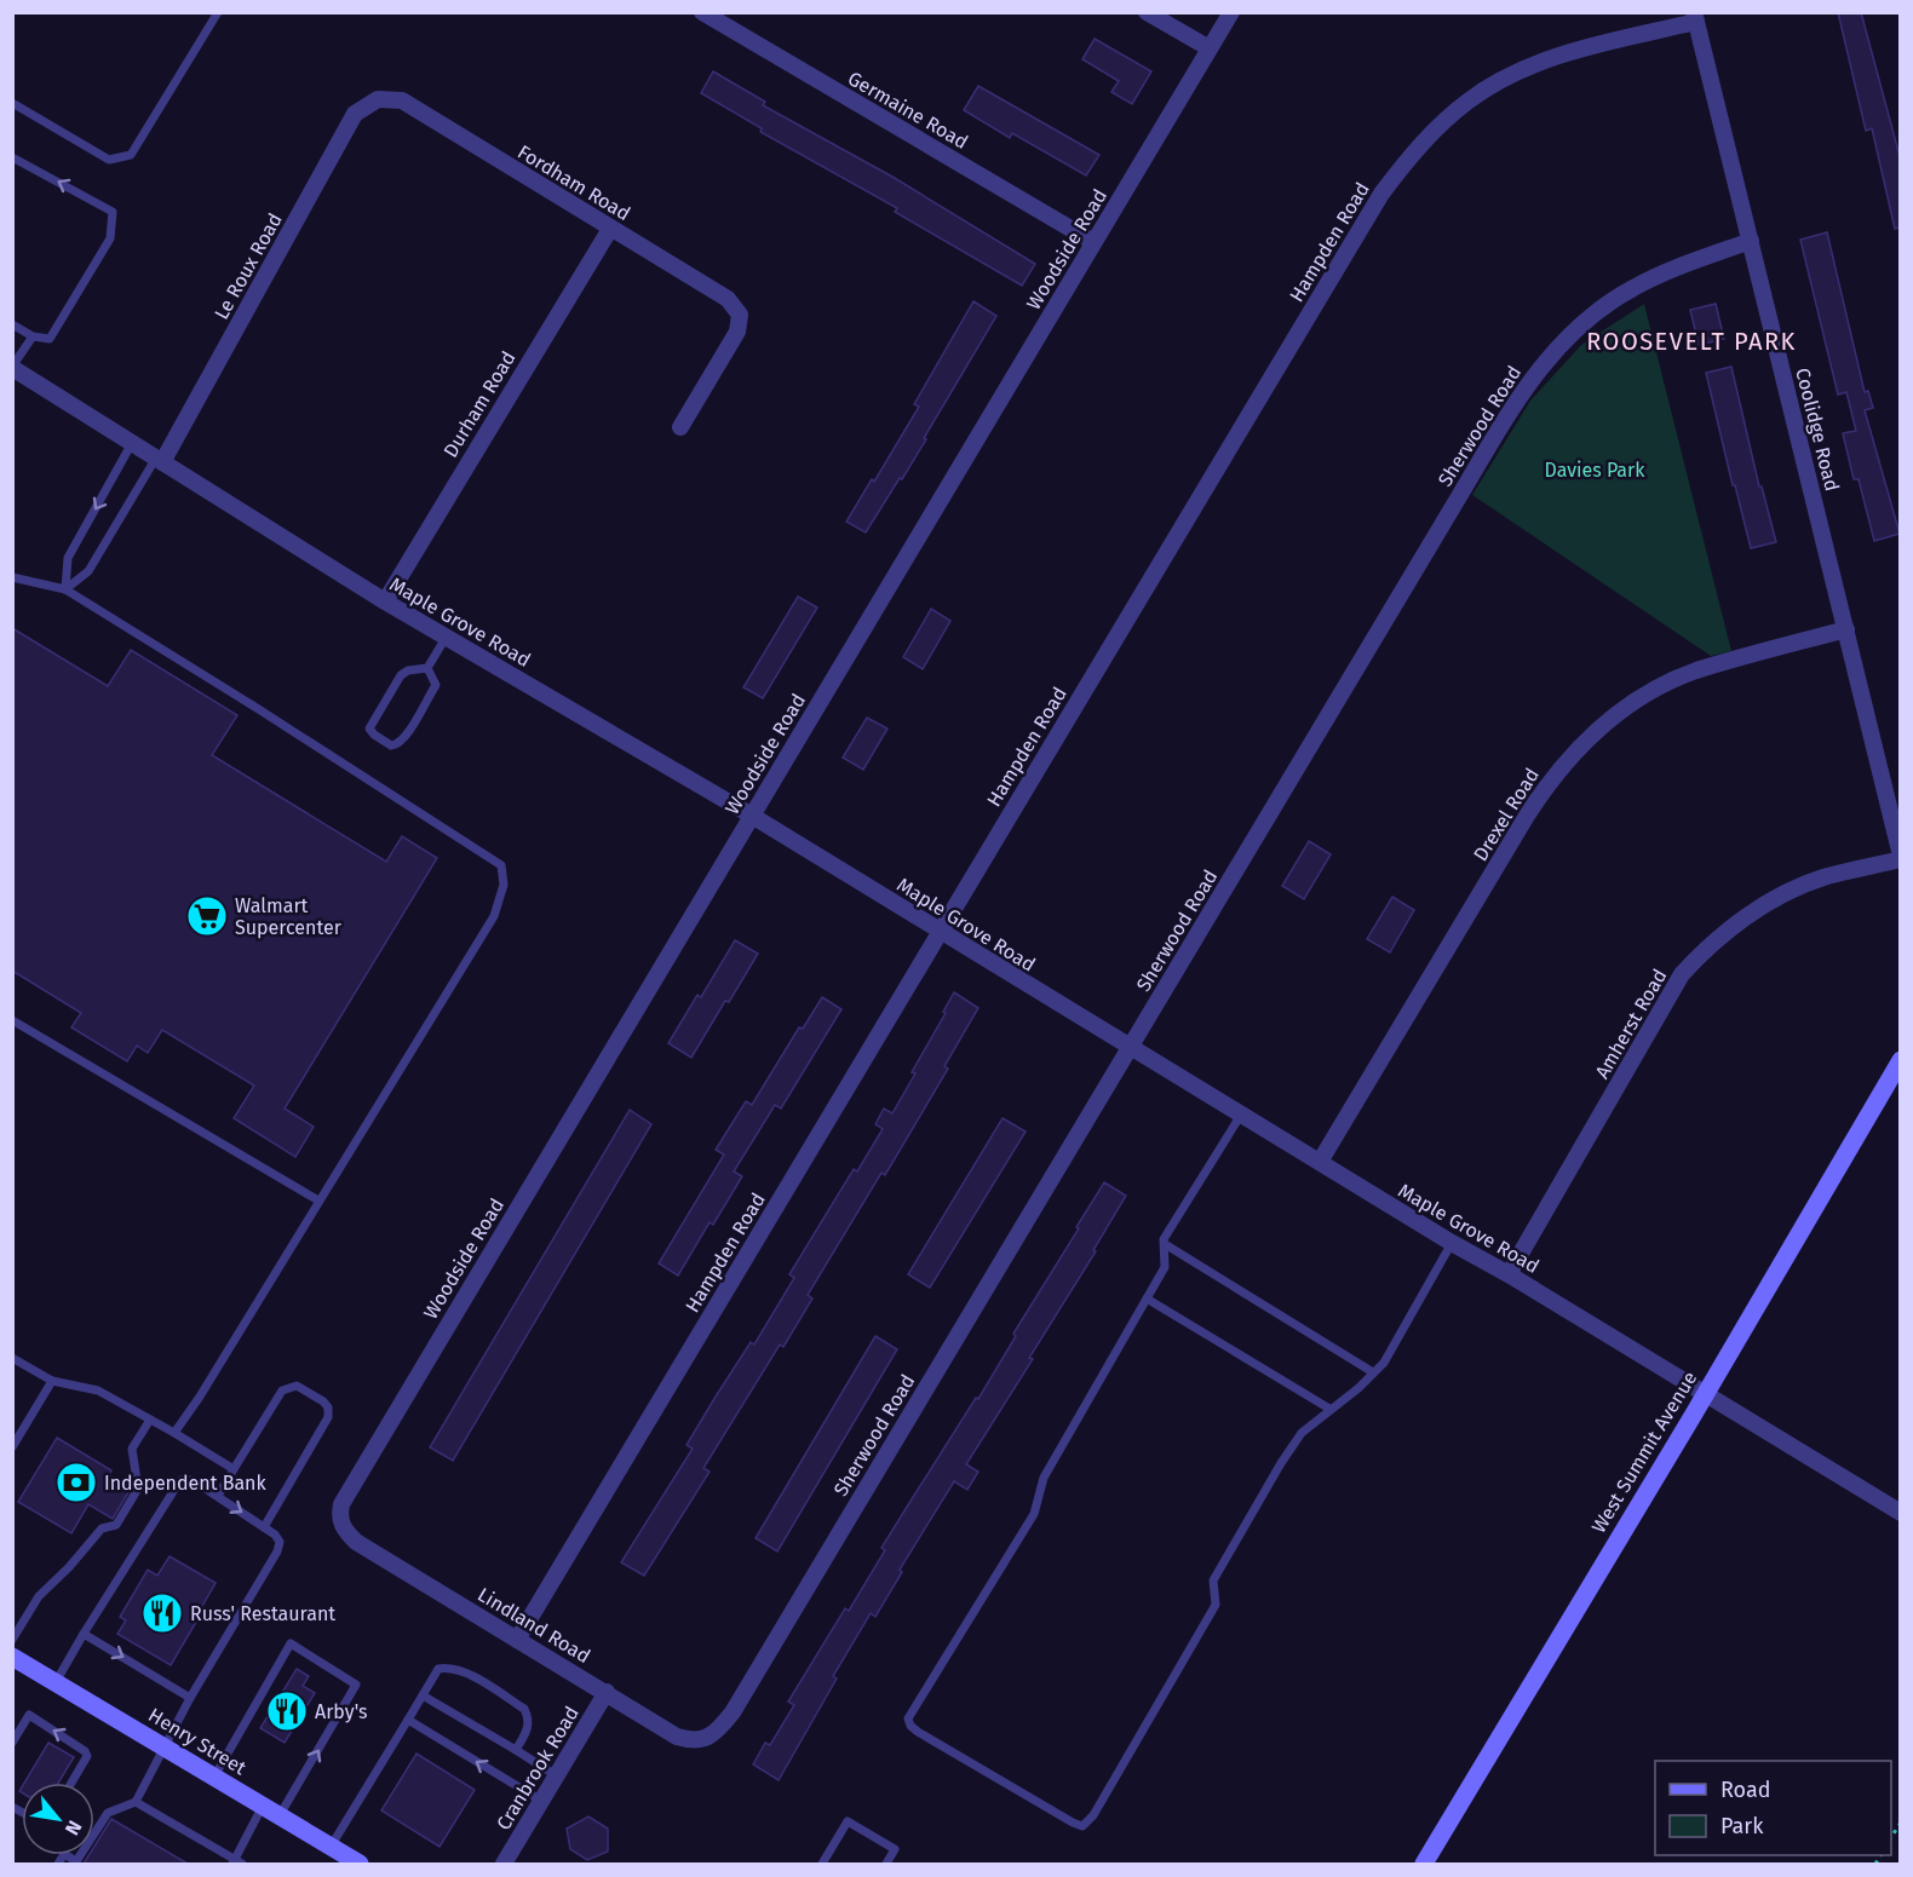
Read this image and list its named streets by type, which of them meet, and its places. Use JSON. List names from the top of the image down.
{
  "streets": {
    "street": [
      "Germaine Road",
      "Fordham Road",
      "Hampden Road",
      "Woodside Road",
      "Le Roux Road",
      "Durham Road",
      "Sherwood Road",
      "Coolidge Road",
      "Maple Grove Road",
      "Drexel Road",
      "Amherst Road",
      "West Summit Avenue",
      "Lindland Road",
      "Henry Street",
      "Cranbrook Road"
    ]
  },
  "crossings": [
    ["Germaine Road", "Woodside Road"],
    ["Fordham Road", "Le Roux Road"],
    ["Fordham Road", "Durham Road"],
    ["Hampden Road", "Coolidge Road"],
    ["Hampden Road", "Maple Grove Road"],
    ["Hampden Road", "Lindland Road"],
    ["Woodside Road", "Maple Grove Road"],
    ["Woodside Road", "Lindland Road"],
    ["Le Roux Road", "Maple Grove Road"],
    ["Durham Road", "Maple Grove Road"],
    ["Sherwood Road", "Coolidge Road"],
    ["Sherwood Road", "Maple Grove Road"],
    ["Sherwood Road", "Lindland Road"],
    ["Coolidge Road", "Drexel Road"],
    ["Coolidge Road", "Amherst Road"],
    ["Maple Grove Road", "Drexel Road"],
    ["Maple Grove Road", "Amherst Road"],
    ["Maple Grove Road", "West Summit Avenue"],
    ["Lindland Road", "Cranbrook Road"]
  ],
  "districts": ["ROOSEVELT PARK"],
  "parks": ["Davies Park"],
  "places": {
    "supermarket": ["Walmart Supercenter"],
    "bank": ["Independent Bank"],
    "restaurant": ["Russ' Restaurant", "Arby's"]
  },
  "legend": ["Road", "Park"],
  "north": "bottom right"
}
